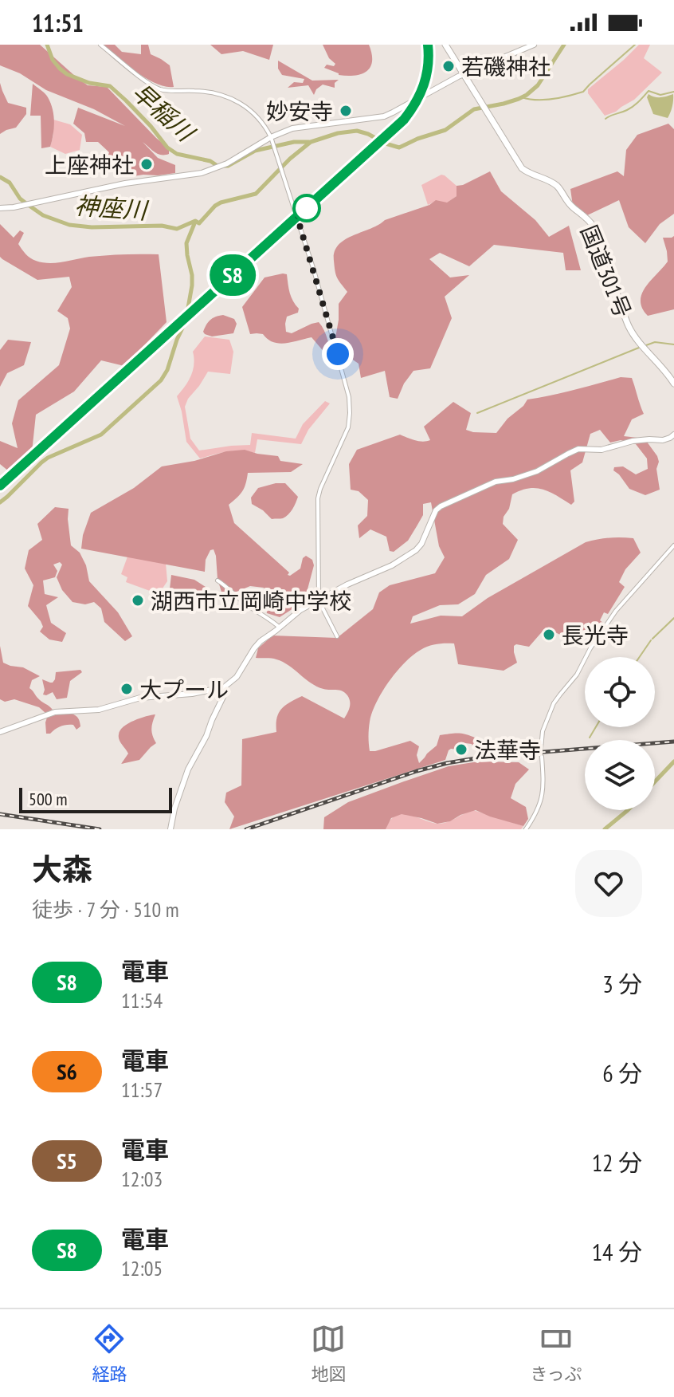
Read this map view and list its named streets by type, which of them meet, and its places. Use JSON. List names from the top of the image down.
{
  "streets": {
    "highway": ["国道301号"]
  },
  "water": ["早稲川", "神座川"],
  "places": [
    "若磯神社",
    "妙安寺",
    "上座神社",
    "湖西市立岡崎中学校",
    "長光寺",
    "大プール",
    "法華寺"
  ],
  "scale_bar": "500 m",
  "page": {
    "status": "11:51",
    "on_map": "S8",
    "scale": "500 m",
    "heading": ["大森", "徒歩 · 7 分 · 510 m"],
    "list": [
      {
        "mark": "S8",
        "name": "電車",
        "note": "11:54",
        "value": "3 分"
      },
      {
        "mark": "S6",
        "name": "電車",
        "note": "11:57",
        "value": "6 分"
      },
      {
        "mark": "S5",
        "name": "電車",
        "note": "12:03",
        "value": "12 分"
      },
      {
        "mark": "S8",
        "name": "電車",
        "note": "12:05",
        "value": "14 分"
      }
    ],
    "tabs": ["経路", "地図", "きっぷ"]
  }
}
